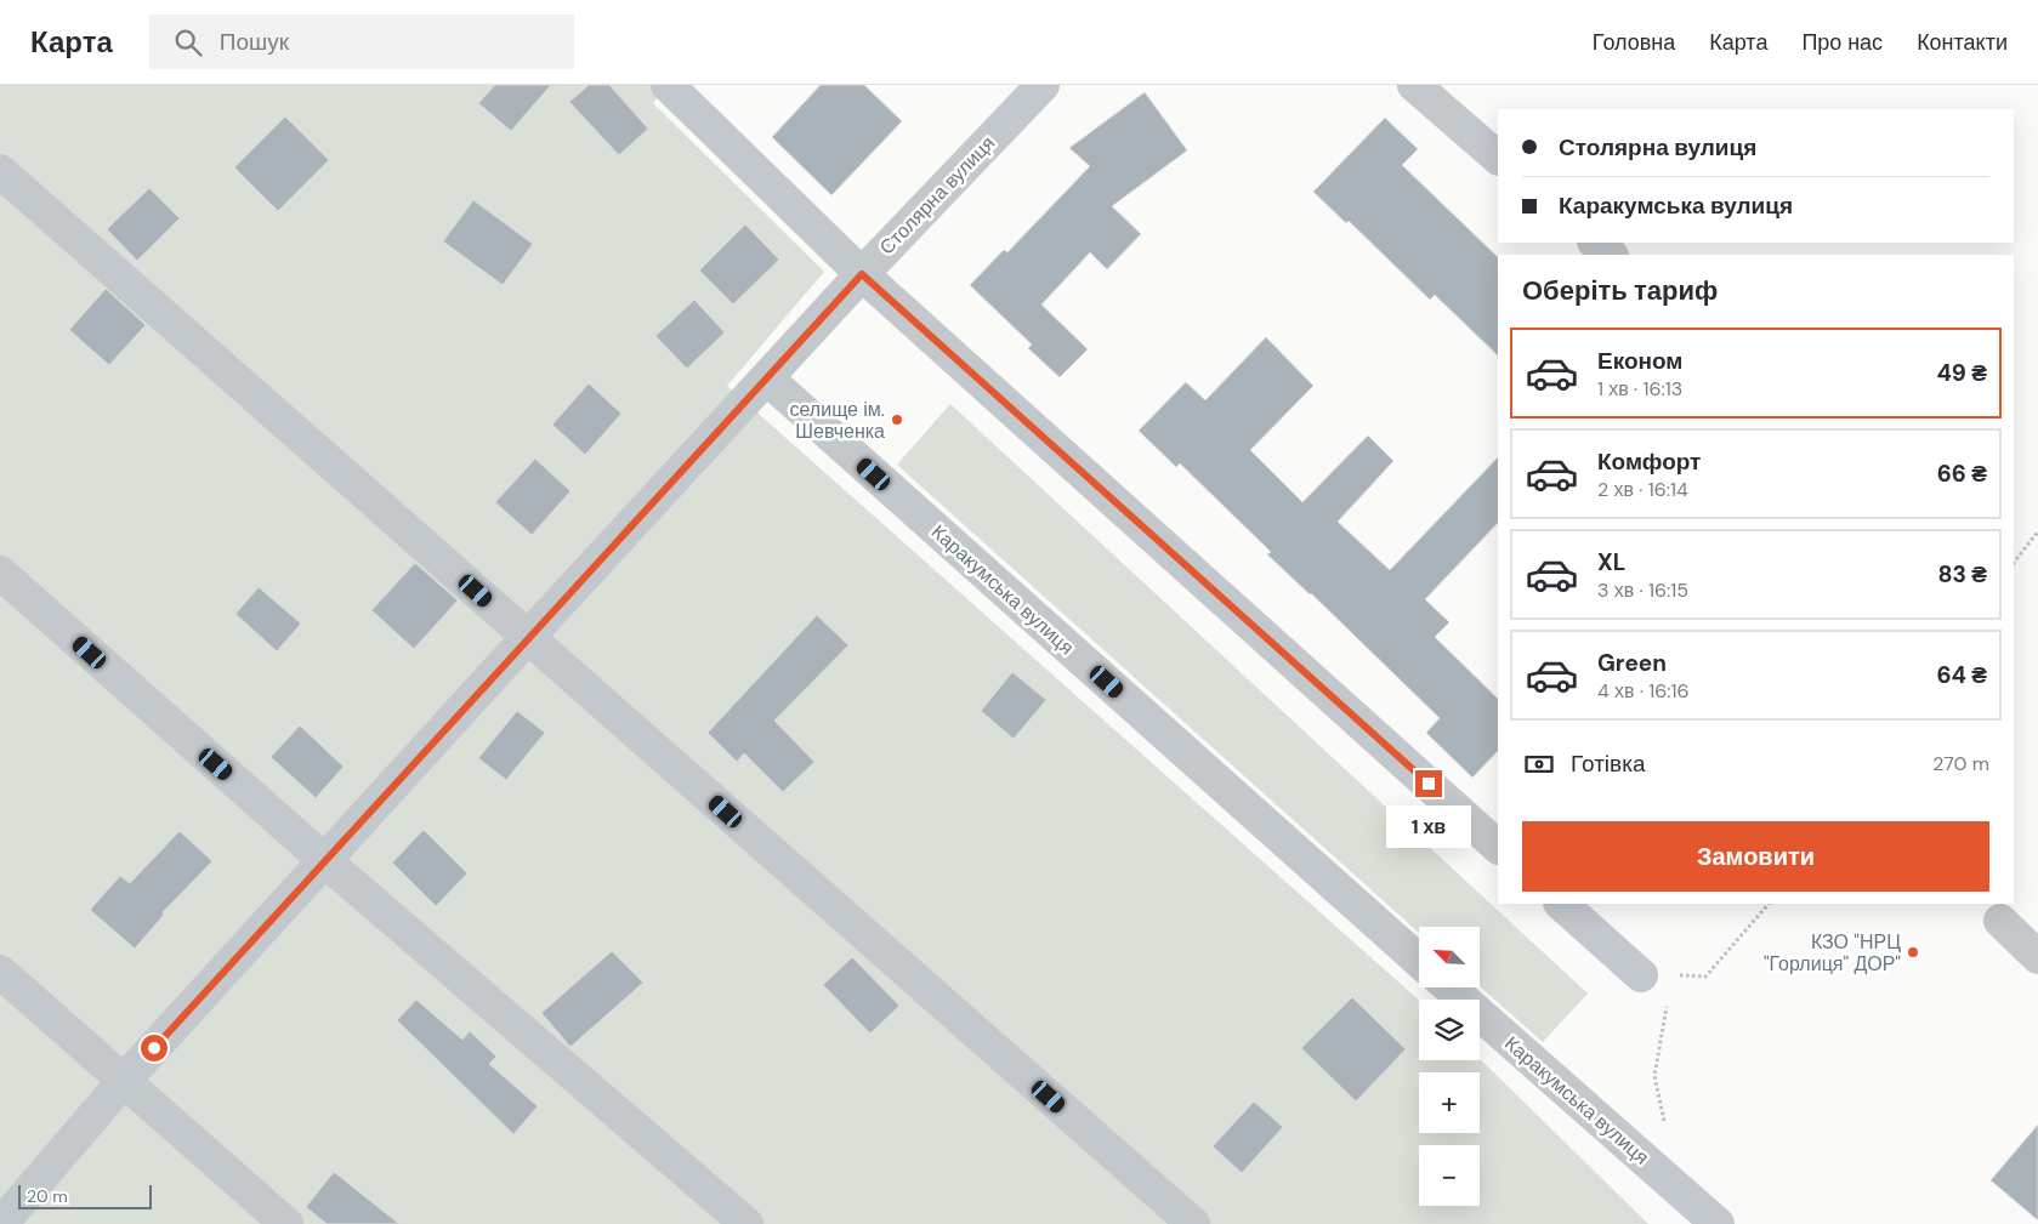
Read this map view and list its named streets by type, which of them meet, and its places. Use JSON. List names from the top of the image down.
{
  "streets": {
    "street": ["Столярна вулиця", "Каракумська вулиця"]
  },
  "crossings": [
    ["Столярна вулиця", "Каракумська вулиця"]
  ],
  "places": ["селище ім. Шевченка", "КЗО \"НРЦ \"Горлиця\" ДОР\""],
  "scale_bar": "20 m",
  "north": "top left",
  "page": {
    "header": "Карта",
    "search": "Пошук",
    "nav": [
      "Головна",
      "Карта",
      "Про нас",
      "Контакти"
    ],
    "banner": ["Столярна вулиця", "Каракумська вулиця"],
    "heading": "Оберіть тариф",
    "list": [
      {
        "name": "Економ",
        "note": "1 хв · 16:13",
        "value": "49 ₴"
      },
      {
        "name": "Комфорт",
        "note": "2 хв · 16:14",
        "value": "66 ₴"
      },
      {
        "name": "XL",
        "note": "3 хв · 16:15",
        "value": "83 ₴"
      },
      {
        "name": "Green",
        "note": "4 хв · 16:16",
        "value": "64 ₴"
      }
    ],
    "pay": ["Готівка", "270 m"],
    "bubble": "1 хв",
    "buttons": "Замовити",
    "map_buttons": ["+", "−"],
    "scale": "20 m"
  }
}
